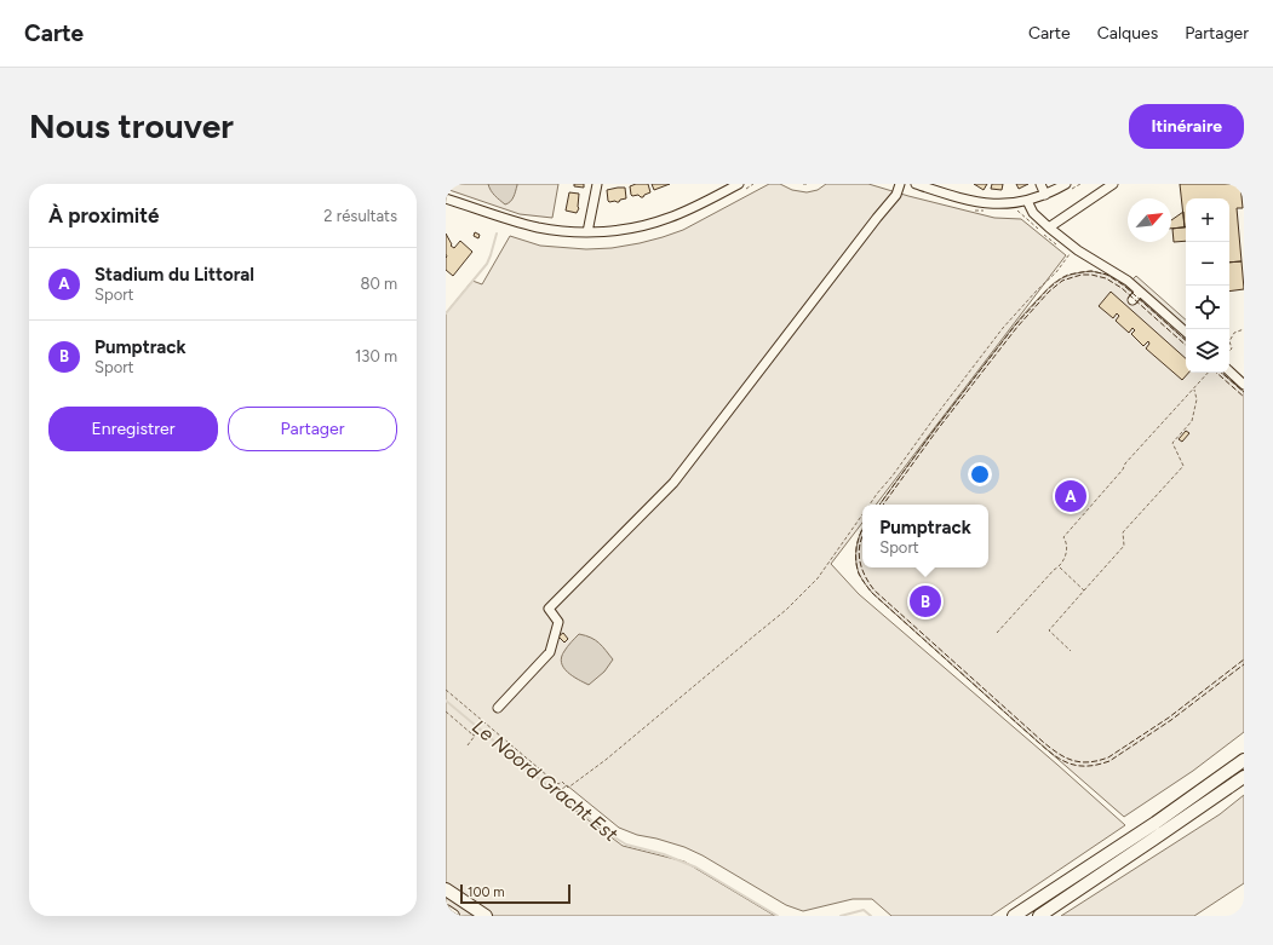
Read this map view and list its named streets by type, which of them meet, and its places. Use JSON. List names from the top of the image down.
{
  "water": ["Le Noord Gracht Est"],
  "scale_bar": "100 m",
  "north": "top right",
  "page": {
    "header": "Carte",
    "nav": ["Carte", "Calques", "Partager"],
    "buttons": [
      "Itinéraire",
      ["Enregistrer", "Partager"]
    ],
    "title": "Nous trouver",
    "heading": ["À proximité", "2 résultats"],
    "map_buttons": ["+", "−"],
    "list": [
      {
        "mark": "A",
        "name": "Stadium du Littoral",
        "note": "Sport",
        "value": "80 m"
      },
      {
        "mark": "B",
        "name": "Pumptrack",
        "note": "Sport",
        "value": "130 m"
      }
    ],
    "pins": ["A", "B"],
    "popup": ["Pumptrack", "Sport"],
    "scale": "100 m"
  }
}
